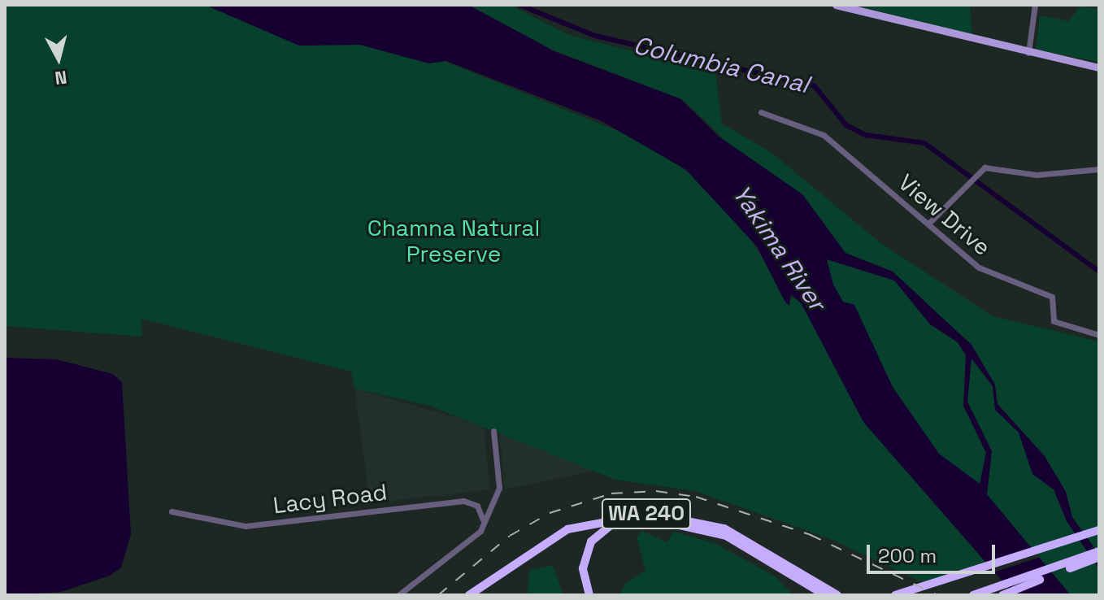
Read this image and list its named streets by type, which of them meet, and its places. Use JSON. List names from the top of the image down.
{
  "streets": {
    "highway": ["WA 240"],
    "street": ["View Drive", "Lacy Road"]
  },
  "water": ["Columbia Canal", "Yakima River"],
  "parks": ["Chamna Natural Preserve"],
  "scale_bar": "200 m",
  "north": "bottom"
}
